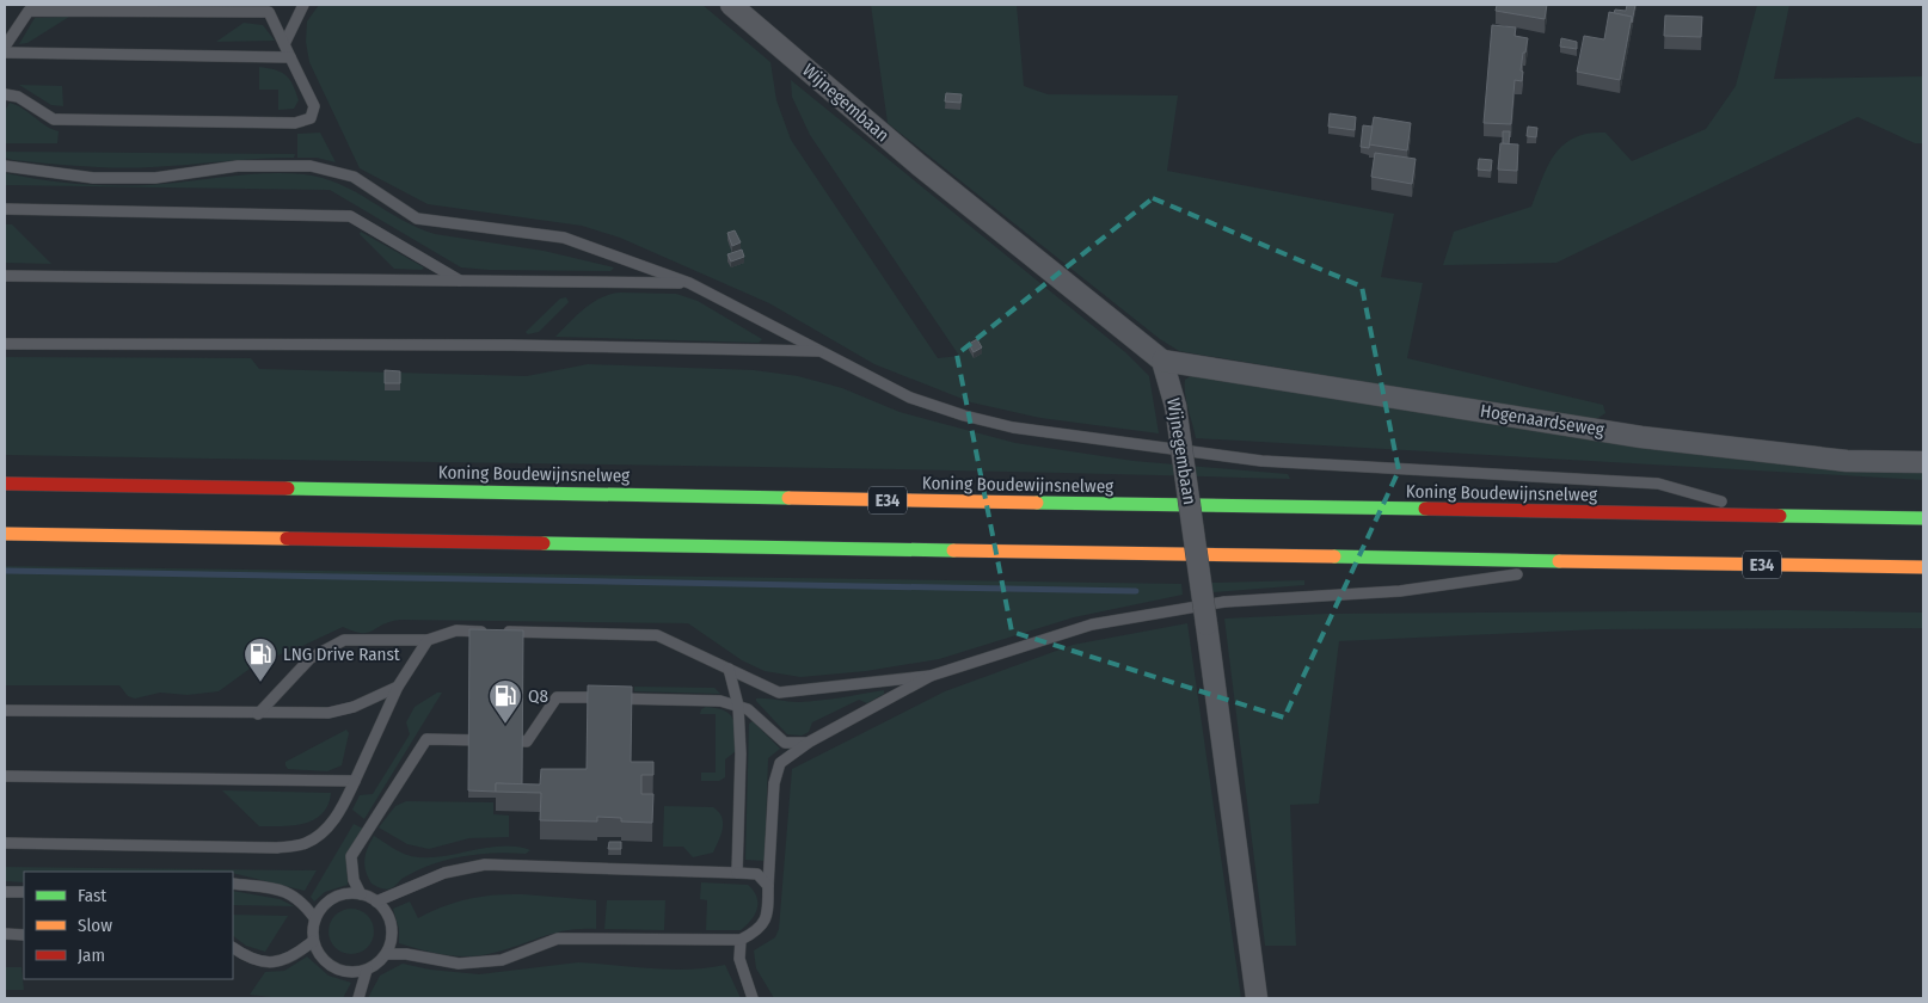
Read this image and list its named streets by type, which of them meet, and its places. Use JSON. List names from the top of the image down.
{
  "streets": {
    "highway": ["Koning Boudewijnsnelweg", "E34"],
    "street": ["Wijnegembaan", "Hogenaardseweg"]
  },
  "crossings": [
    ["Wijnegembaan", "Hogenaardseweg"]
  ],
  "places": {
    "fuel station": ["LNG Drive Ranst", "Q8"]
  },
  "legend": ["Fast", "Slow", "Jam"]
}
